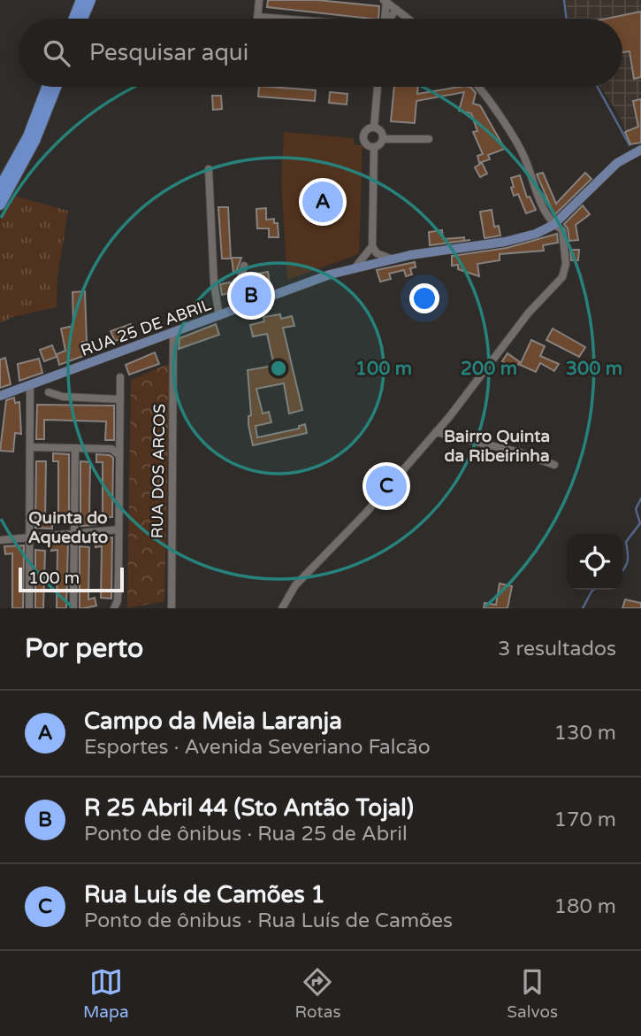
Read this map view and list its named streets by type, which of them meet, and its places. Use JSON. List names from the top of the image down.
{
  "streets": {
    "main road": ["RUA 25 DE ABRIL"],
    "street": ["RUA DOS ARCOS"]
  },
  "crossings": [
    ["RUA 25 DE ABRIL", "RUA DOS ARCOS"]
  ],
  "districts": ["Bairro Quinta da Ribeirinha", "Quinta do Aqueduto"],
  "scale_bar": "100 m",
  "page": {
    "search": "Pesquisar aqui",
    "pins": ["A", "B", "C"],
    "scale": "100 m",
    "heading": ["Por perto", "3 resultados"],
    "list": [
      {
        "mark": "A",
        "name": "Campo da Meia Laranja",
        "note": "Esportes · Avenida Severiano Falcão",
        "value": "130 m"
      },
      {
        "mark": "B",
        "name": "R 25 Abril 44 (Sto Antão Tojal)",
        "note": "Ponto de ônibus · Rua 25 de Abril",
        "value": "170 m"
      },
      {
        "mark": "C",
        "name": "Rua Luís de Camões 1",
        "note": "Ponto de ônibus · Rua Luís de Camões",
        "value": "180 m"
      }
    ],
    "nav": ["Mapa", "Rotas", "Salvos"]
  },
  "rings": ["100 m", "200 m", "300 m"]
}
